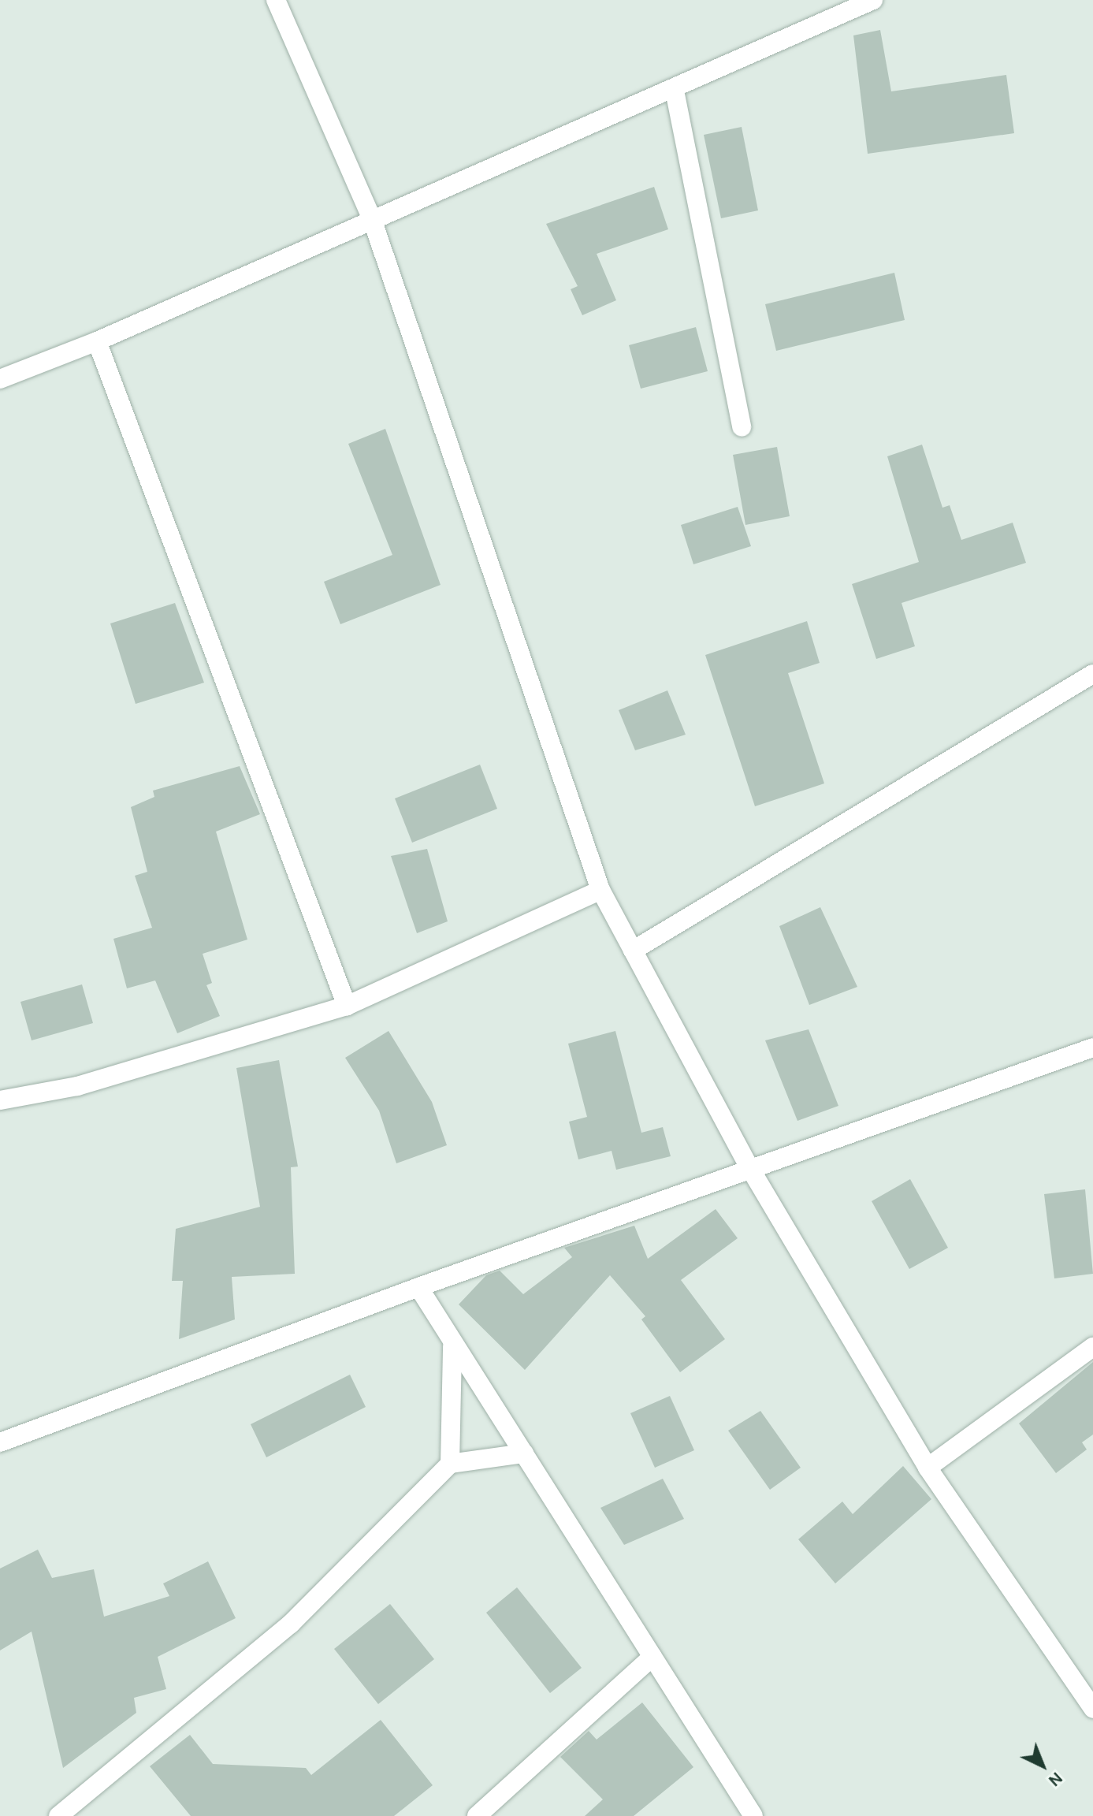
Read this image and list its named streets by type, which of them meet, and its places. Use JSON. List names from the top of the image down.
{
  "north": "bottom right"
}
